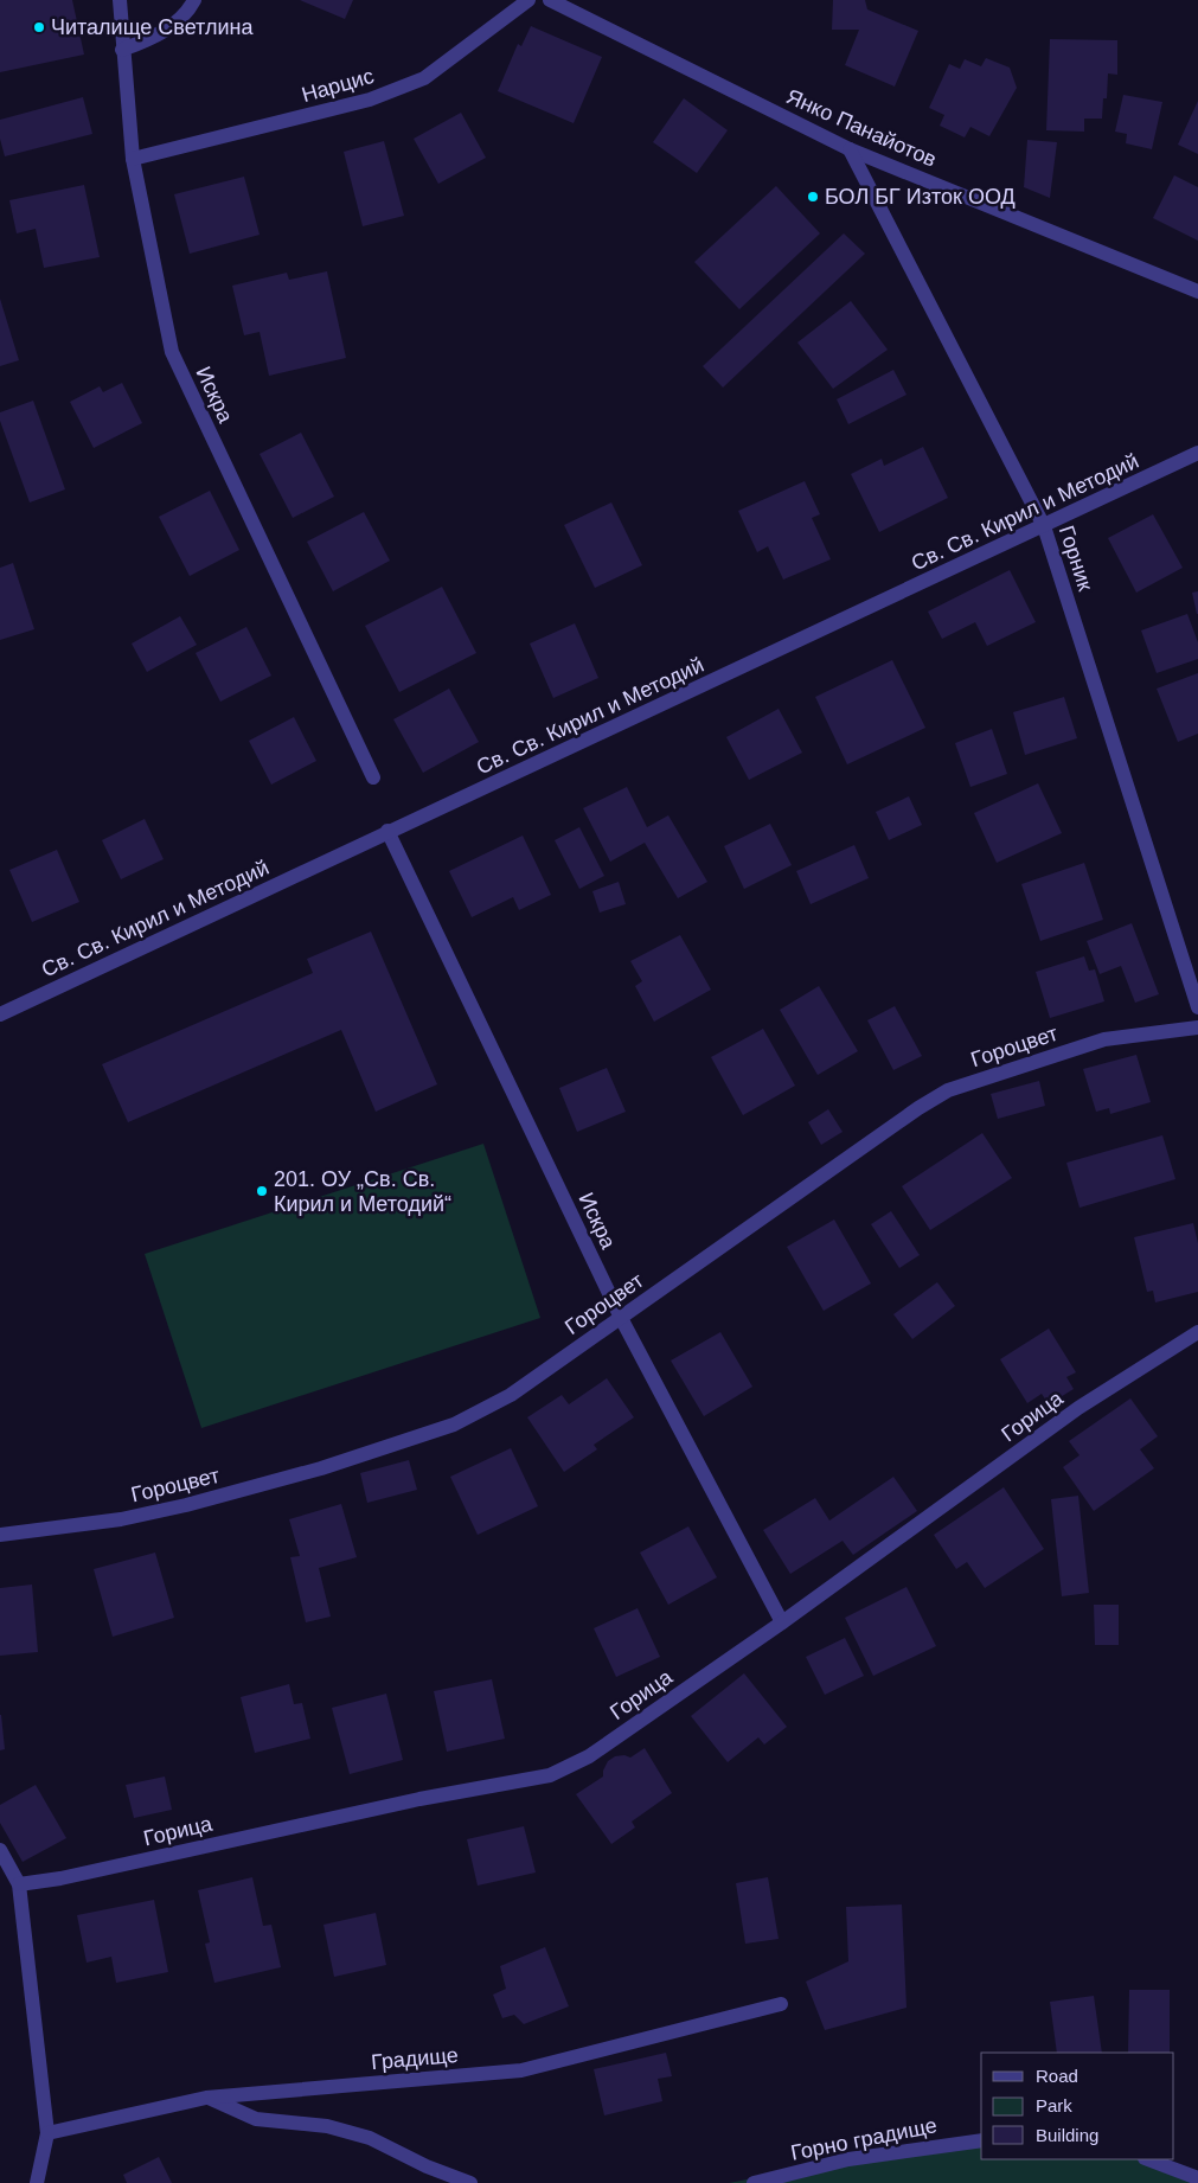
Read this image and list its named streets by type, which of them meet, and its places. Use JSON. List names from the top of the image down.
{
  "streets": {
    "street": [
      "Нарцис",
      "Янко Панайотов",
      "Искра",
      "Св. Св. Кирил и Методий",
      "Горник",
      "Гороцвет",
      "Горица",
      "Градище",
      "Горно градище"
    ]
  },
  "crossings": [
    ["Нарцис", "Искра"],
    ["Янко Панайотов", "Горник"],
    ["Искра", "Св. Св. Кирил и Методий"],
    ["Искра", "Гороцвет"],
    ["Искра", "Горица"],
    ["Св. Св. Кирил и Методий", "Горник"]
  ],
  "places": ["Читалище Светлина", "БОЛ БГ Изток ООД", "201. ОУ „Св. Св. Кирил и Методий“"],
  "legend": ["Road", "Park", "Building"]
}
